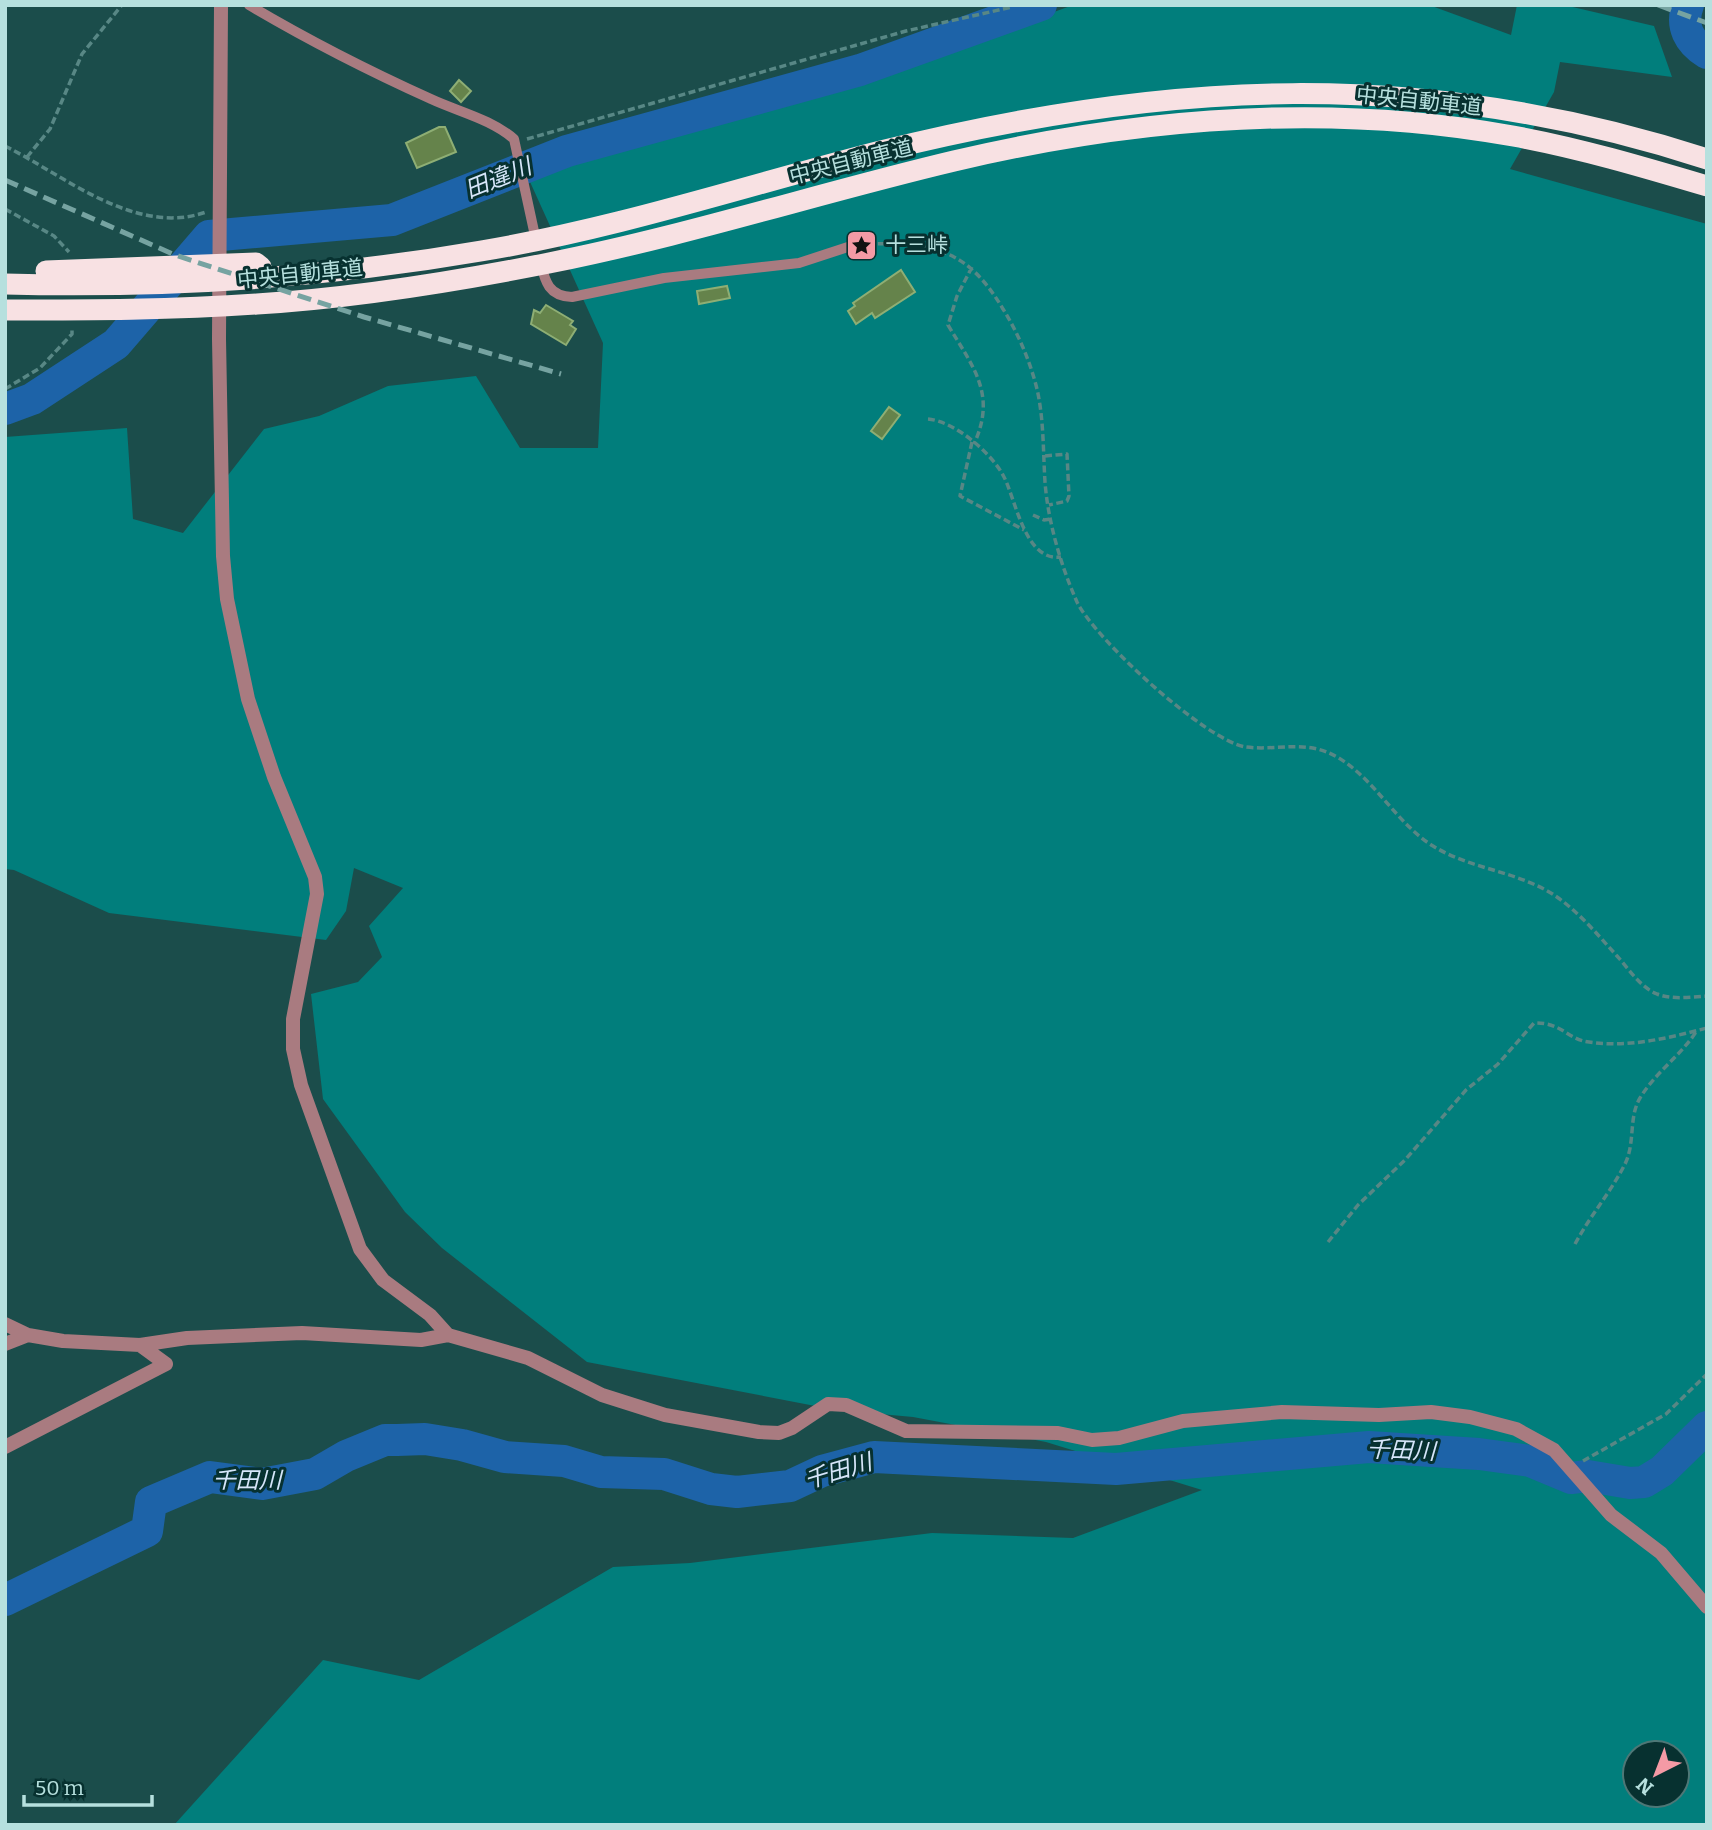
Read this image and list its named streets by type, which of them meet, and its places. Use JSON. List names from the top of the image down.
{
  "streets": {
    "highway": ["中央自動車道"]
  },
  "water": ["田違川", "千田川"],
  "places": {
    "place": ["十三峠"]
  },
  "scale_bar": "50 m",
  "north": "bottom left"
}
